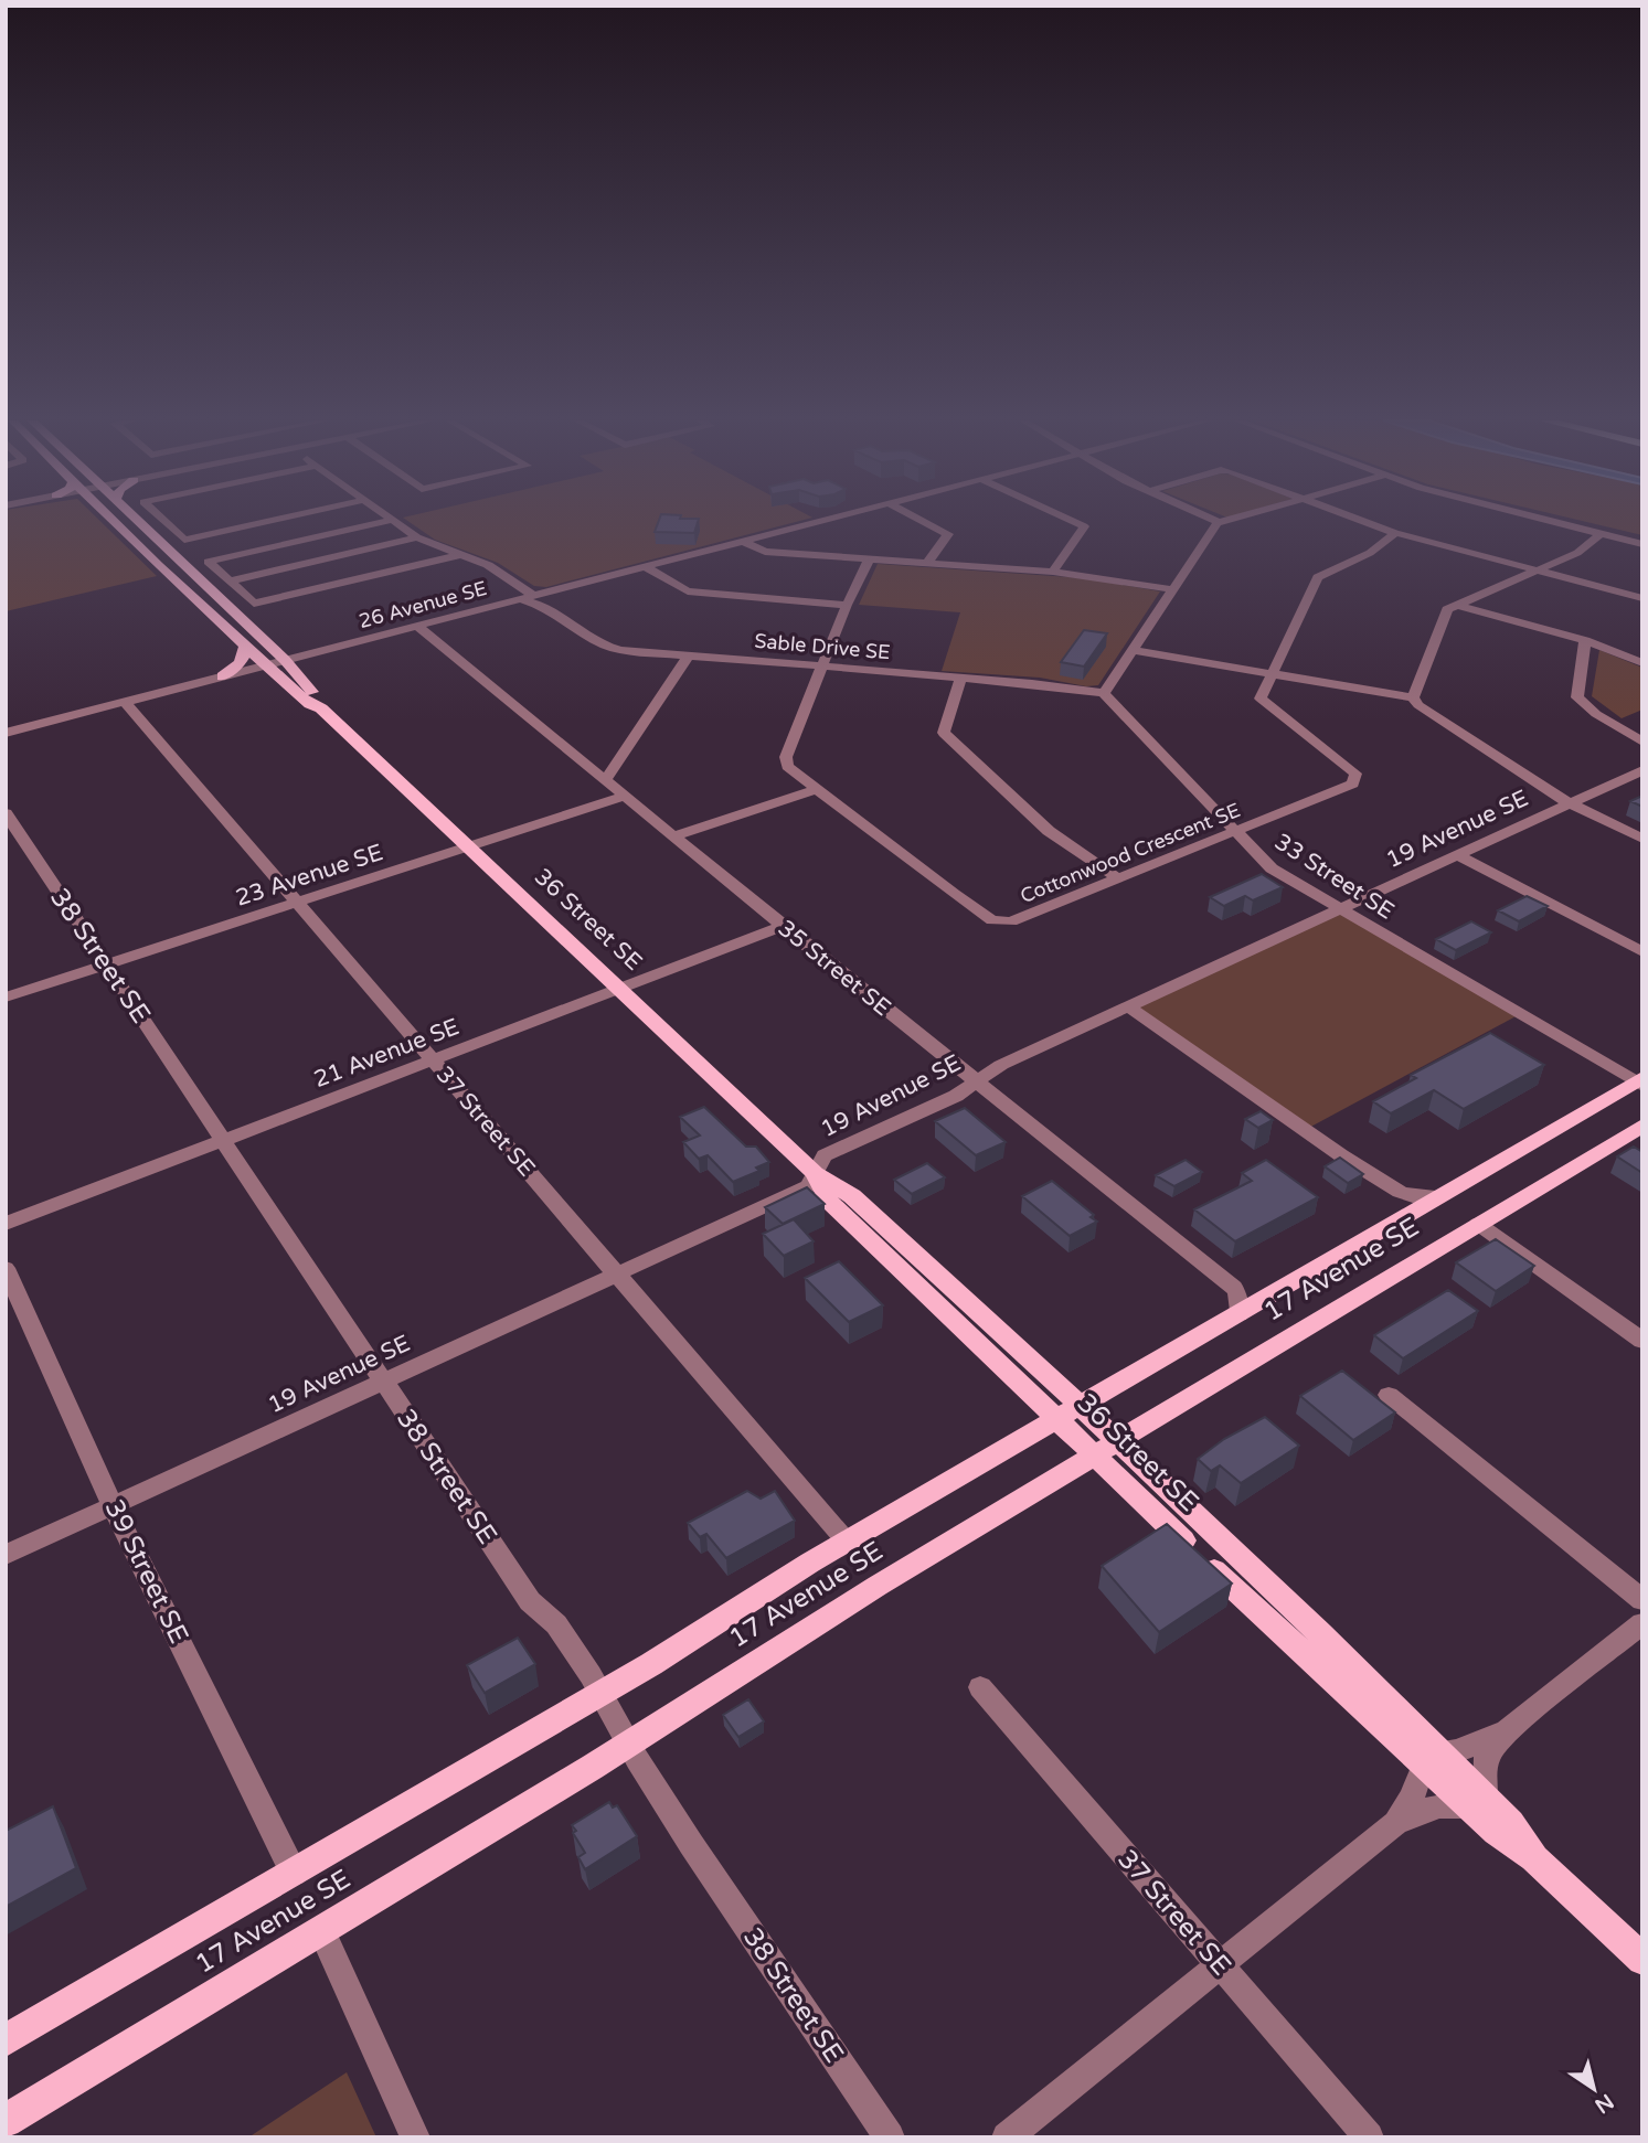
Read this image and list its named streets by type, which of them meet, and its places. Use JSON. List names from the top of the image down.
{
  "streets": {
    "main road": ["36 Street SE", "17 Avenue SE"],
    "street": [
      "26 Avenue SE",
      "Sable Drive SE",
      "19 Avenue SE",
      "Cottonwood Crescent SE",
      "23 Avenue SE",
      "33 Street SE",
      "38 Street SE",
      "35 Street SE",
      "21 Avenue SE",
      "37 Street SE",
      "39 Street SE"
    ]
  },
  "crossings": [
    ["26 Avenue SE", "Sable Drive SE"],
    ["26 Avenue SE", "36 Street SE"],
    ["26 Avenue SE", "35 Street SE"],
    ["26 Avenue SE", "37 Street SE"],
    ["Sable Drive SE", "Cottonwood Crescent SE"],
    ["Sable Drive SE", "33 Street SE"],
    ["19 Avenue SE", "33 Street SE"],
    ["19 Avenue SE", "36 Street SE"],
    ["19 Avenue SE", "38 Street SE"],
    ["19 Avenue SE", "35 Street SE"],
    ["19 Avenue SE", "37 Street SE"],
    ["19 Avenue SE", "39 Street SE"],
    ["Cottonwood Crescent SE", "33 Street SE"],
    ["23 Avenue SE", "36 Street SE"],
    ["23 Avenue SE", "38 Street SE"],
    ["23 Avenue SE", "35 Street SE"],
    ["23 Avenue SE", "37 Street SE"],
    ["33 Street SE", "17 Avenue SE"],
    ["36 Street SE", "21 Avenue SE"],
    ["36 Street SE", "17 Avenue SE"],
    ["38 Street SE", "21 Avenue SE"],
    ["38 Street SE", "17 Avenue SE"],
    ["35 Street SE", "21 Avenue SE"],
    ["35 Street SE", "17 Avenue SE"],
    ["21 Avenue SE", "37 Street SE"],
    ["37 Street SE", "17 Avenue SE"],
    ["17 Avenue SE", "39 Street SE"]
  ],
  "north": "bottom right"
}
